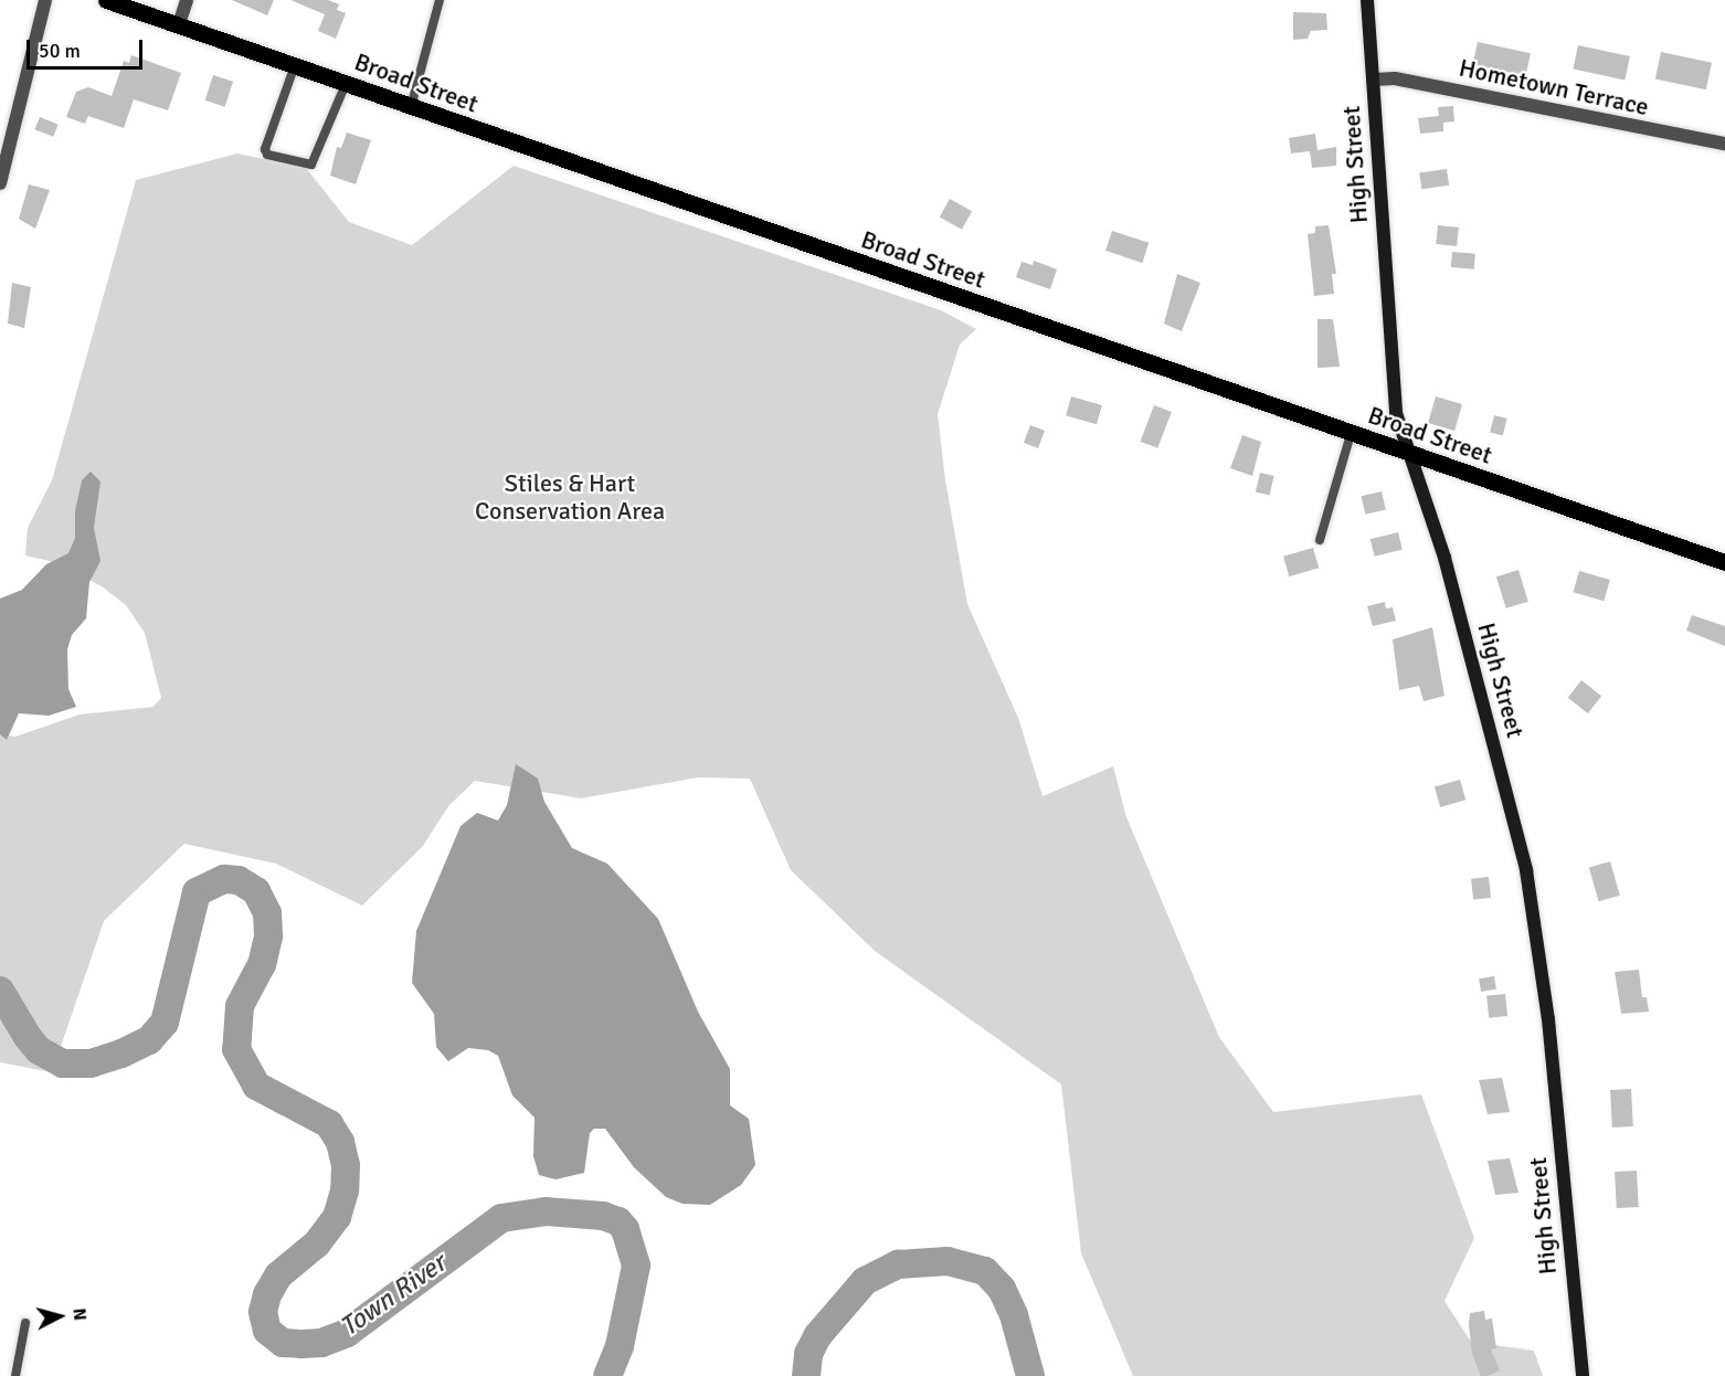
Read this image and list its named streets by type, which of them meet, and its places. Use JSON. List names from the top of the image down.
{
  "streets": {
    "main road": ["Broad Street"],
    "street": ["Hometown Terrace", "High Street"]
  },
  "crossings": [
    ["Broad Street", "High Street"],
    ["Hometown Terrace", "High Street"]
  ],
  "water": ["Town River"],
  "parks": ["Stiles & Hart Conservation Area"],
  "scale_bar": "50 m",
  "north": "right"
}
